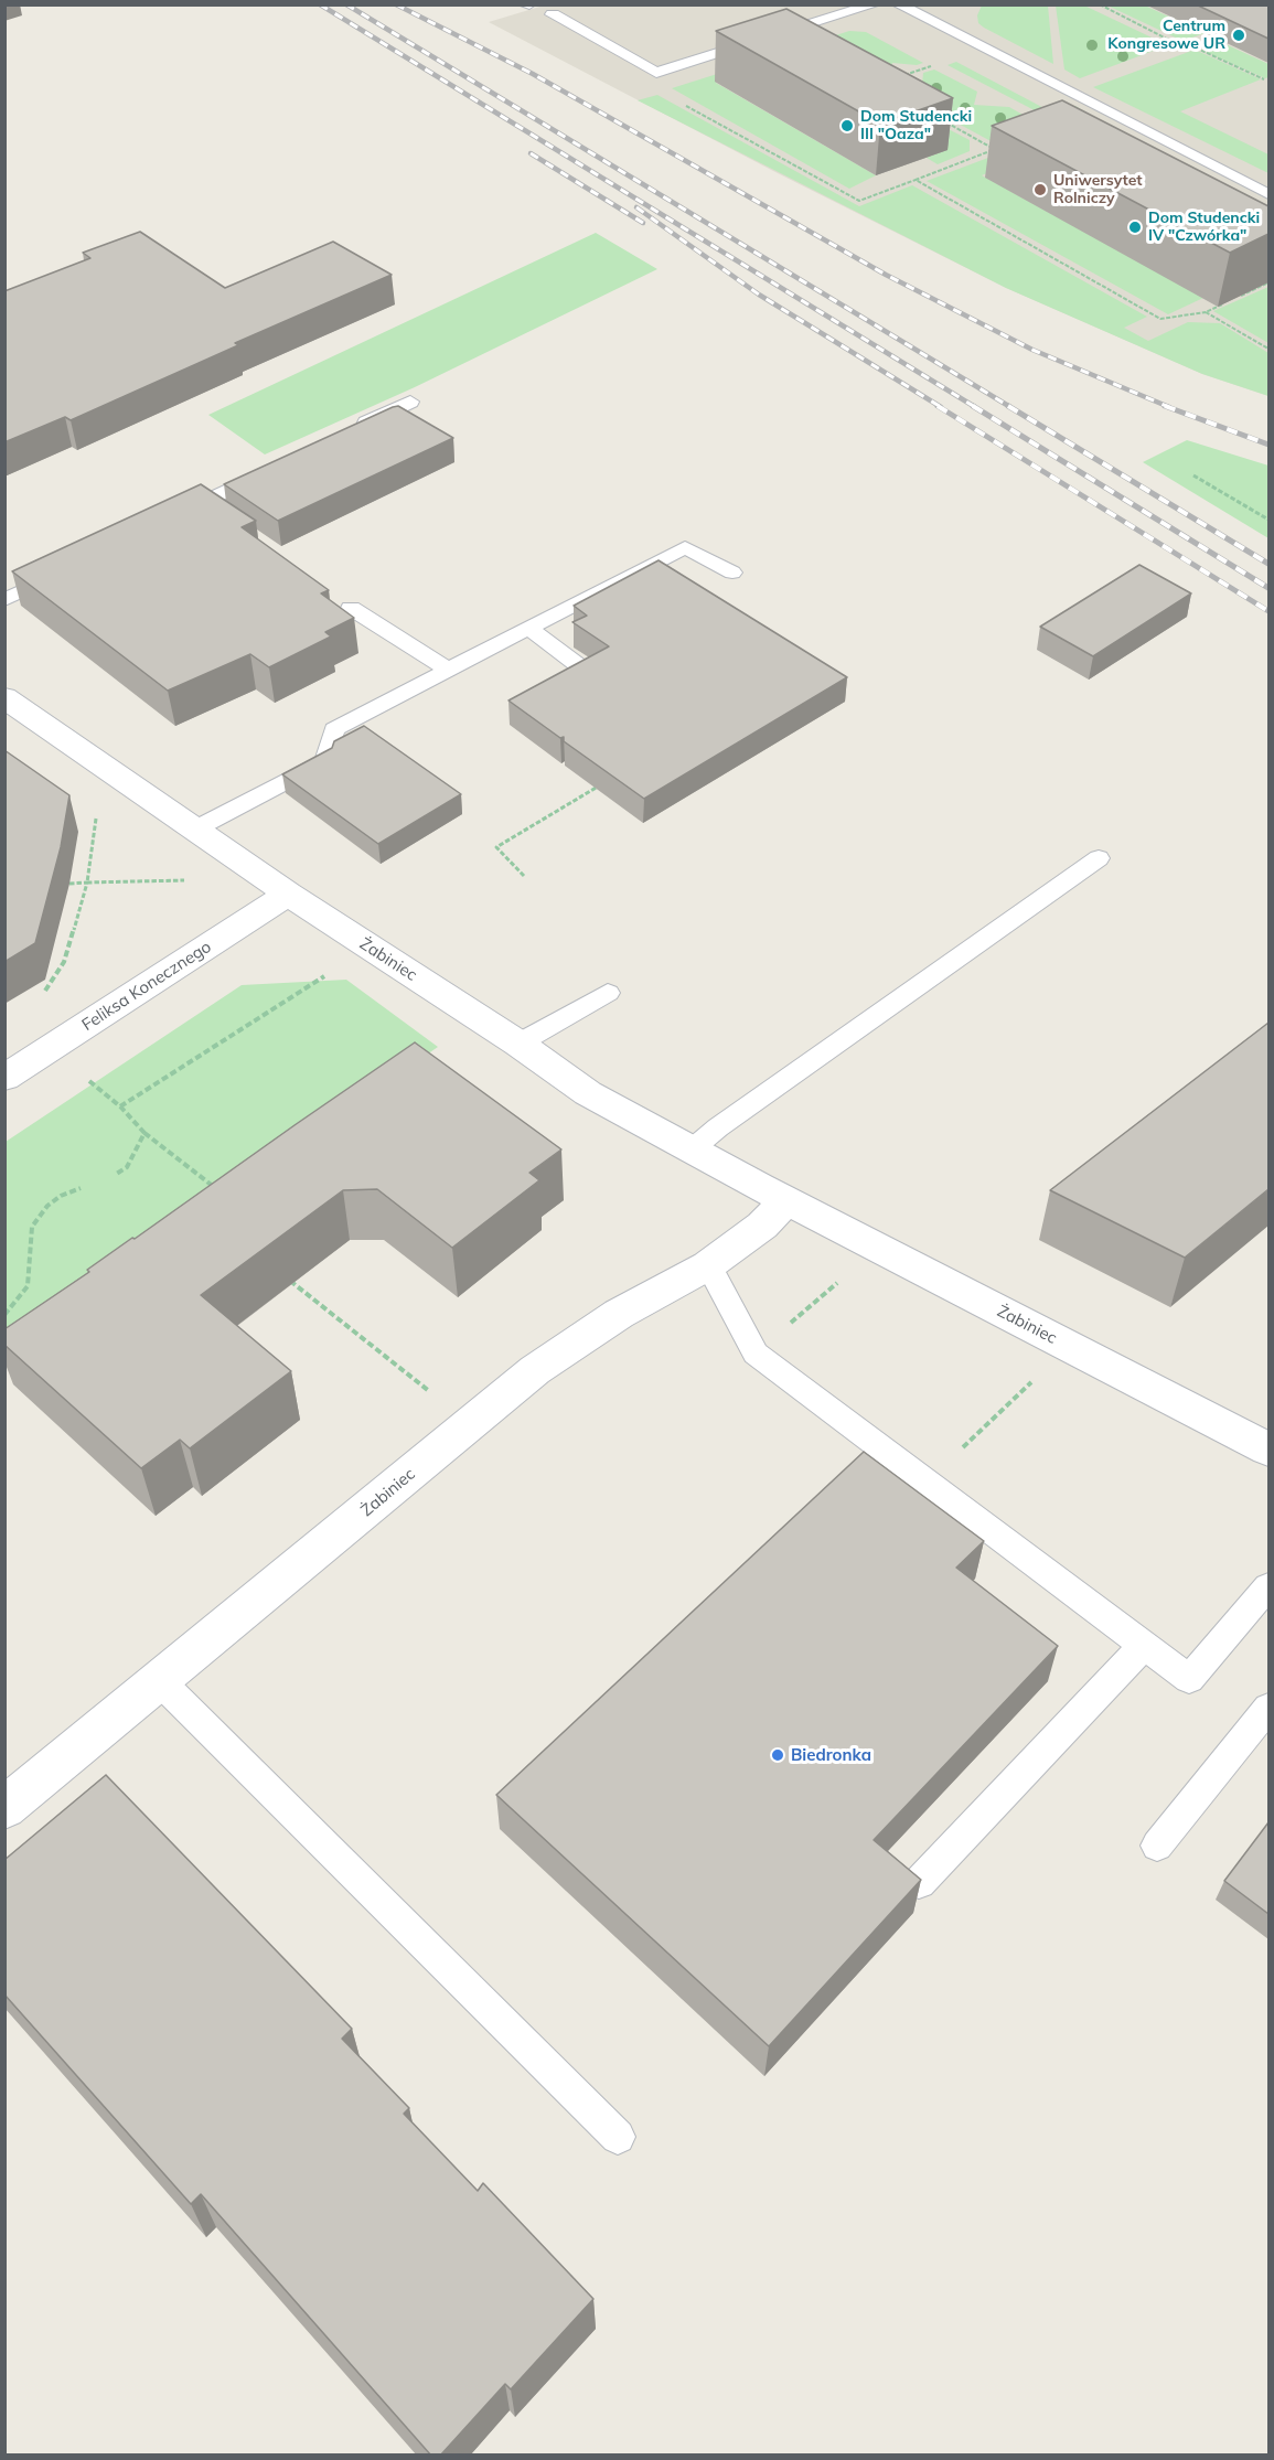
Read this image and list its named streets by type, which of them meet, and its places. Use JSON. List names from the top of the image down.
{
  "streets": {
    "street": ["Żabiniec", "Feliksa Konecznego"]
  },
  "crossings": [
    ["Żabiniec", "Feliksa Konecznego"]
  ],
  "places": [
    "Centrum Kongresowe UR",
    "Dom Studencki III \"Oaza\"",
    "Uniwersytet Rolniczy",
    "Dom Studencki IV \"Czwórka\"",
    "Biedronka"
  ]
}
